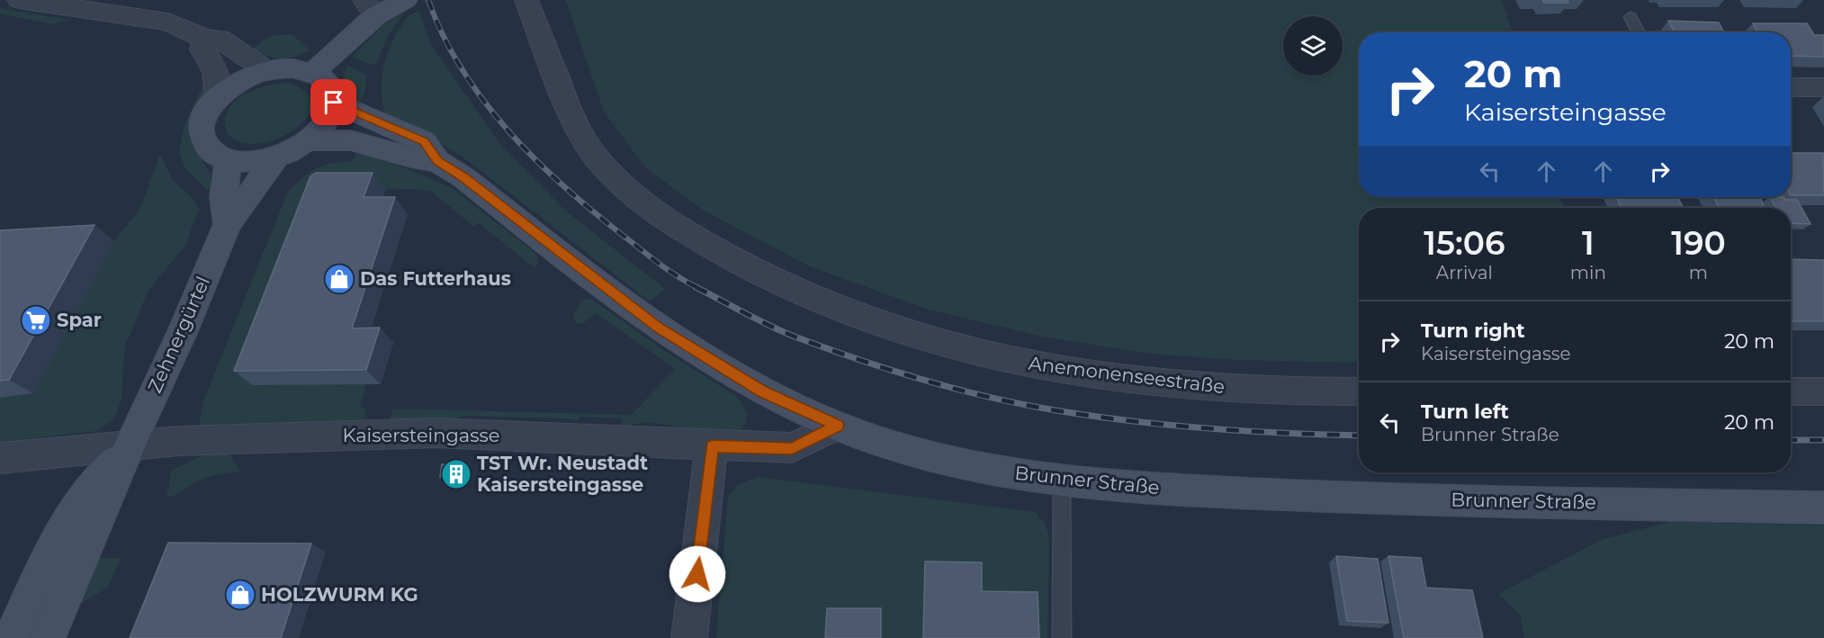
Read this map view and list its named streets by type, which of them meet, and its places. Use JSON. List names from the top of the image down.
{
  "streets": {
    "main road": ["Zehnergürtel", "Brunner Straße"],
    "street": ["Anemonenseestraße", "Kaisersteingasse"]
  },
  "crossings": [
    ["Zehnergürtel", "Kaisersteingasse"],
    ["Zehnergürtel", "Brunner Straße"],
    ["Kaisersteingasse", "Brunner Straße"]
  ],
  "places": {
    "shop": ["Das Futterhaus", "HOLZWURM KG"],
    "supermarket": ["Spar"],
    "building": ["TST Wr. Neustadt Kaisersteingasse"]
  },
  "page": {
    "turn": ["20 m", "Kaisersteingasse"],
    "eta": [
      "15:06",
      "Arrival",
      "1",
      "min",
      "190",
      "m"
    ],
    "list": [
      {
        "name": "Turn right",
        "note": "Kaisersteingasse",
        "value": "20 m"
      },
      {
        "name": "Turn left",
        "note": "Brunner Straße",
        "value": "20 m"
      }
    ]
  }
}
